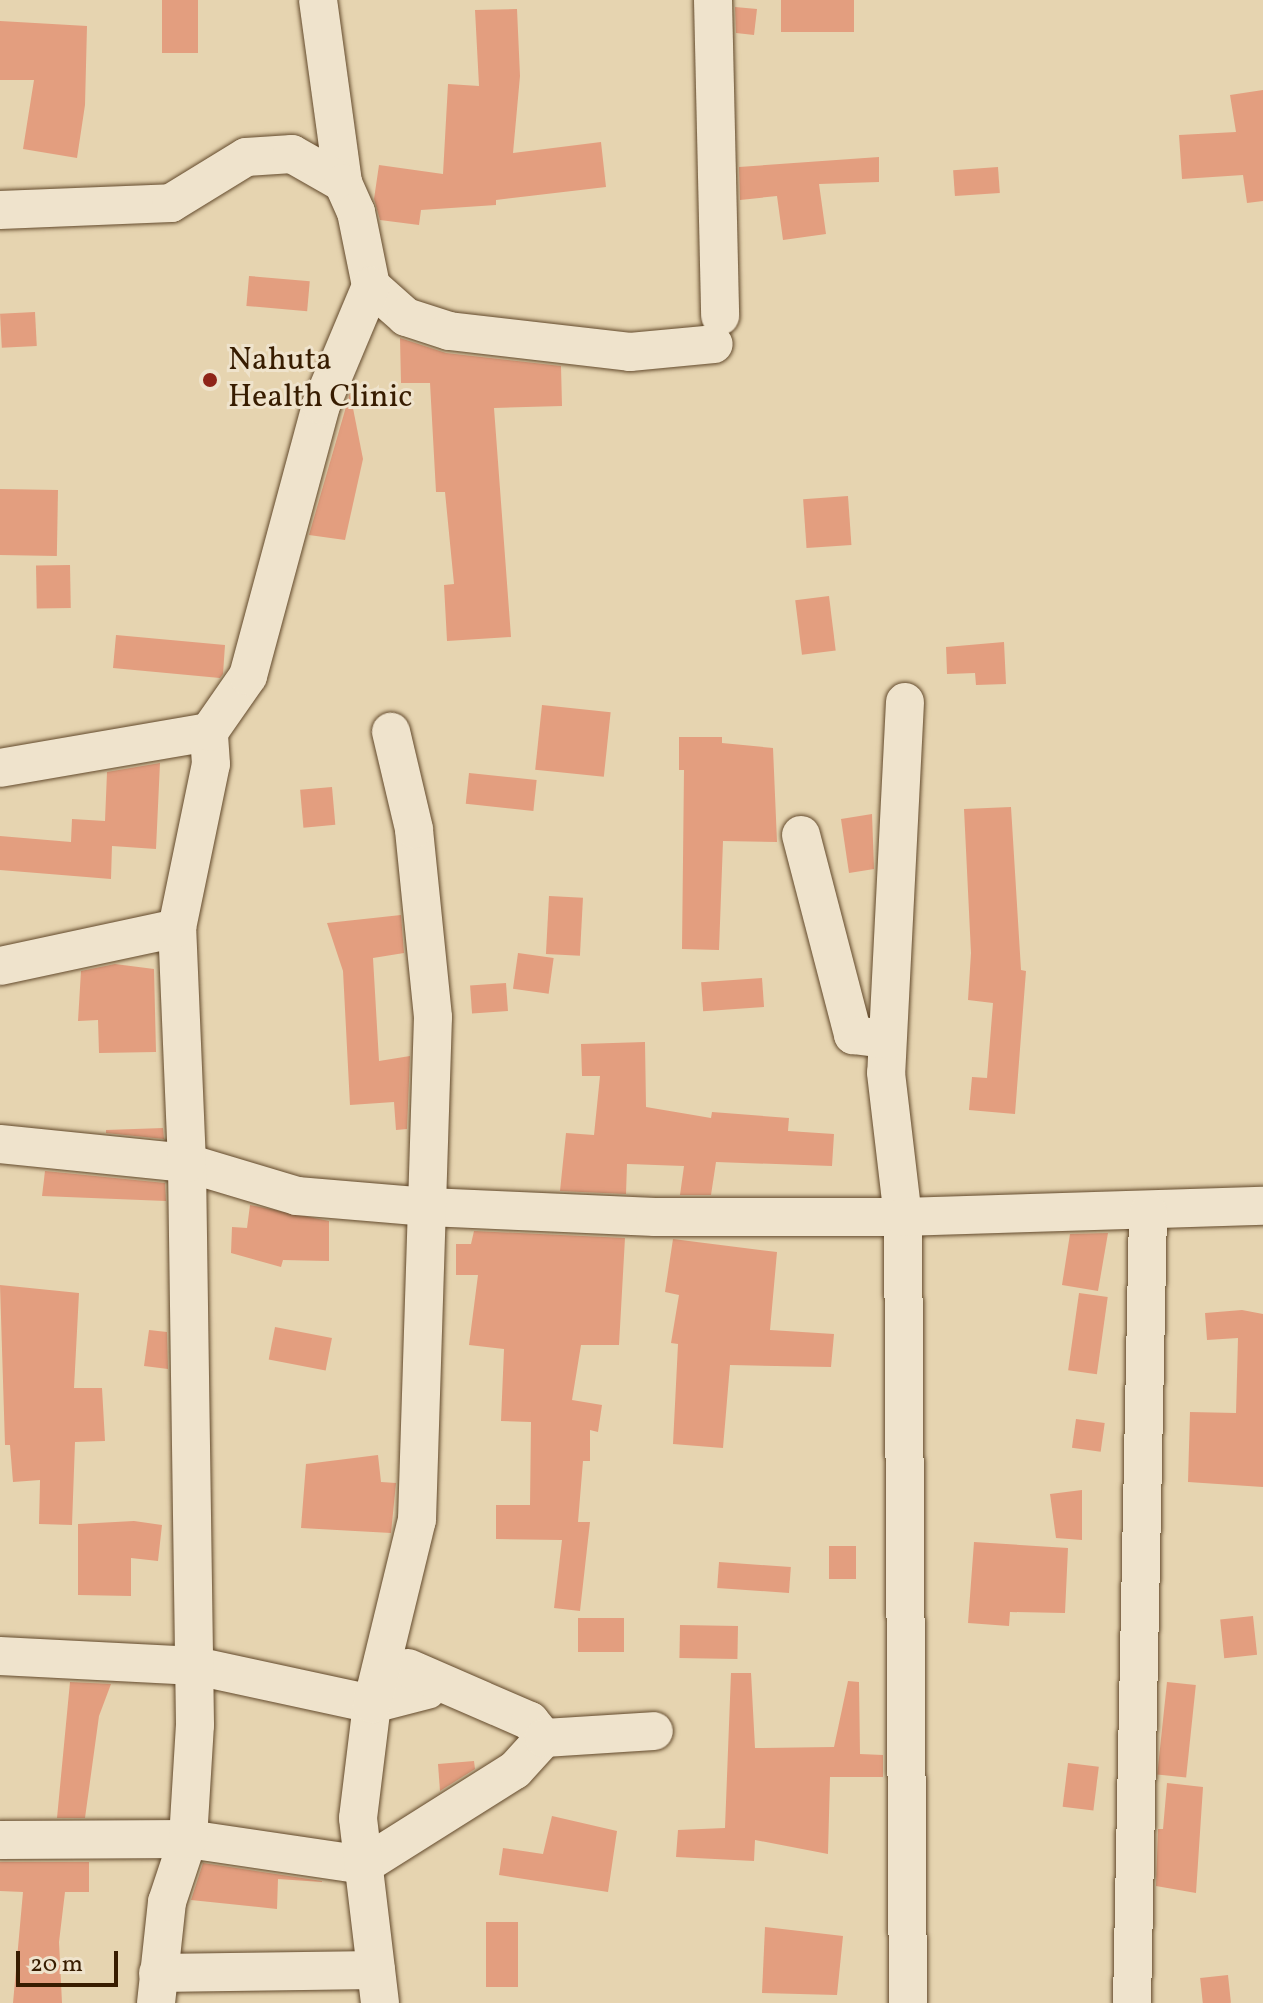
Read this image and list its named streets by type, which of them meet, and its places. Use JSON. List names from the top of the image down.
{
  "places": ["Nahuta Health Clinic"],
  "scale_bar": "20 m"
}
